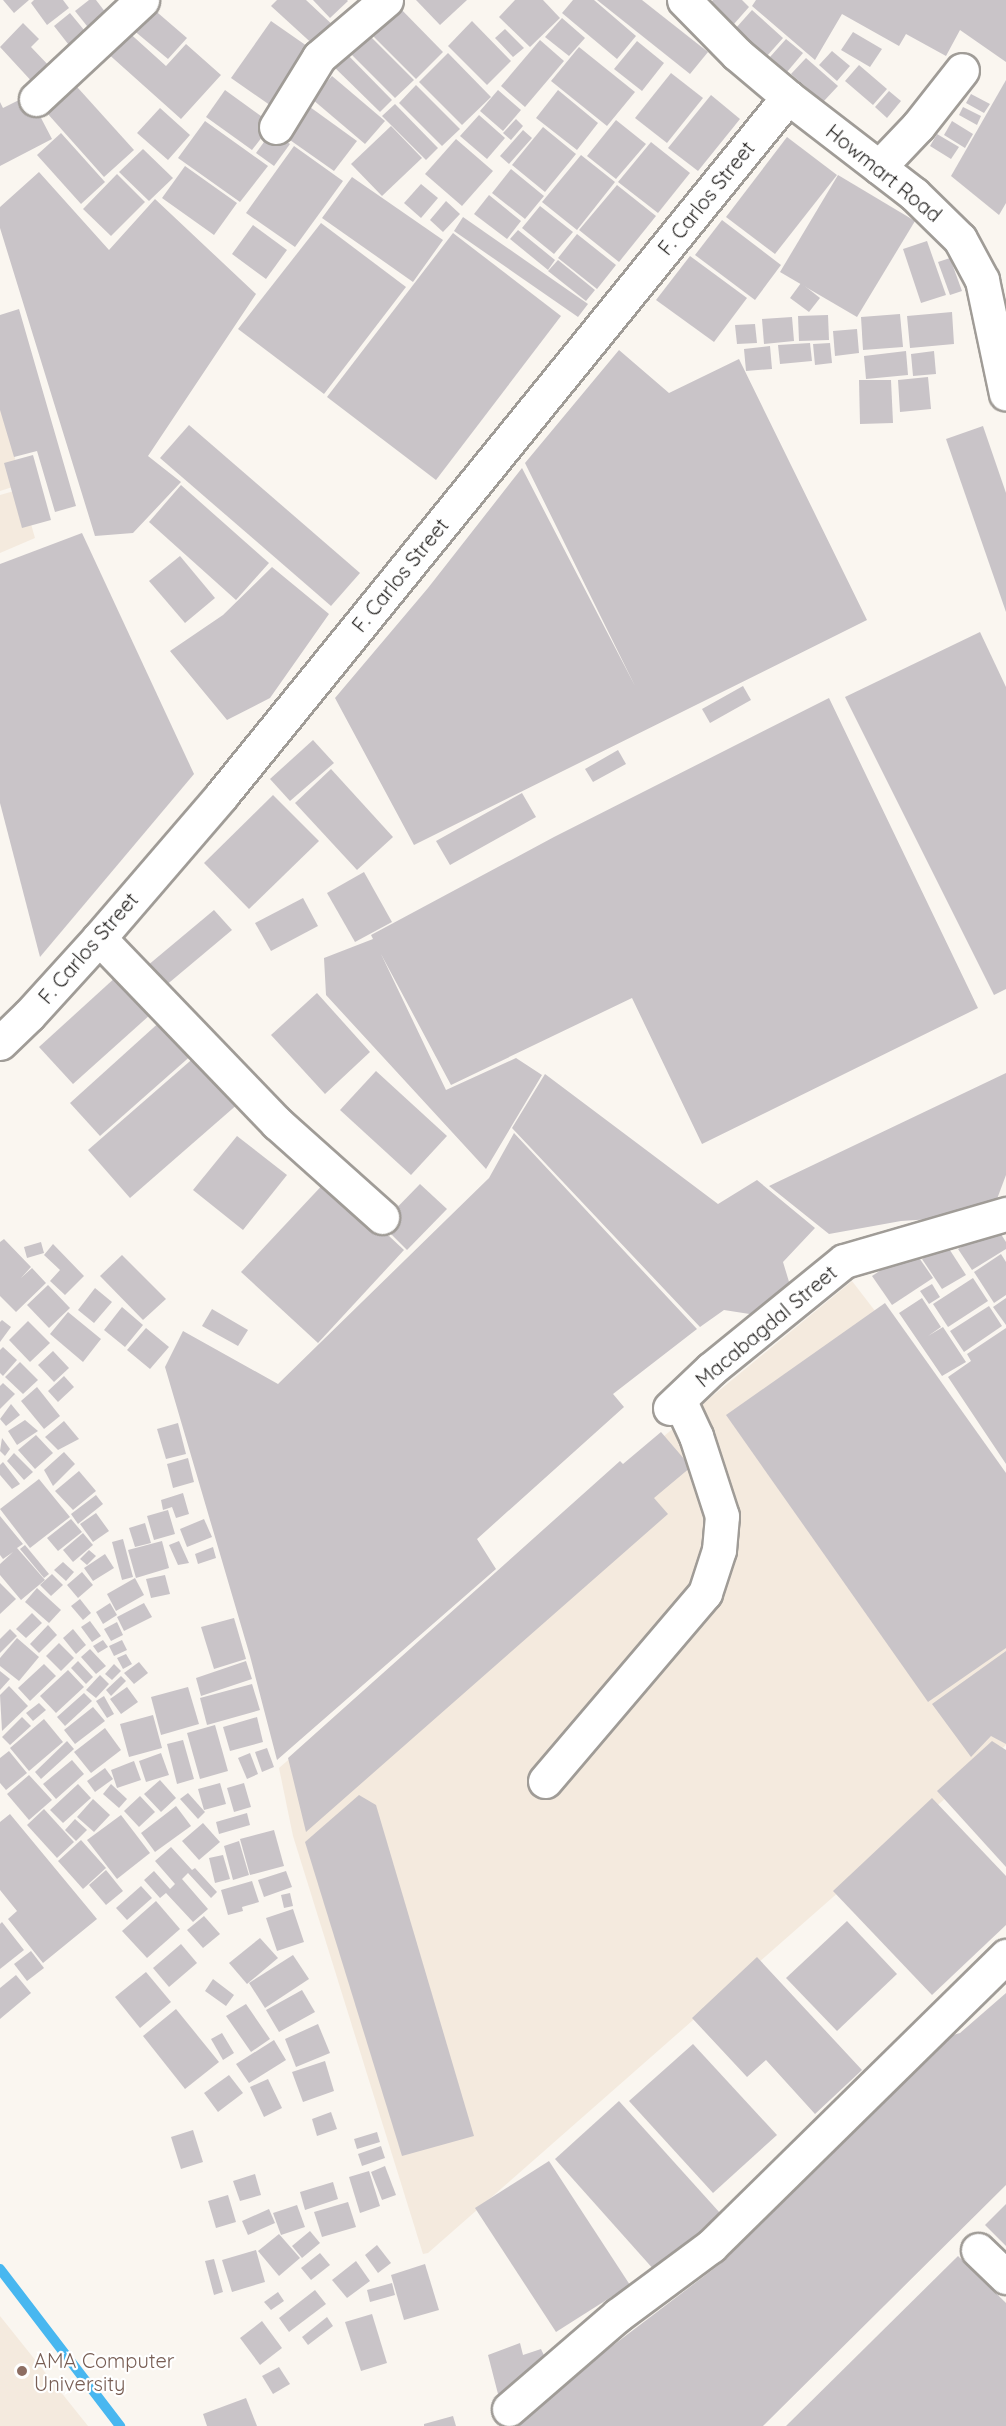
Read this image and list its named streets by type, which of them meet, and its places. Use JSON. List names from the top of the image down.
{
  "streets": {
    "street": ["Howmart Road", "F. Carlos Street", "Macabagdal Street"]
  },
  "crossings": [
    ["Howmart Road", "F. Carlos Street"]
  ],
  "places": ["AMA Computer University"]
}
